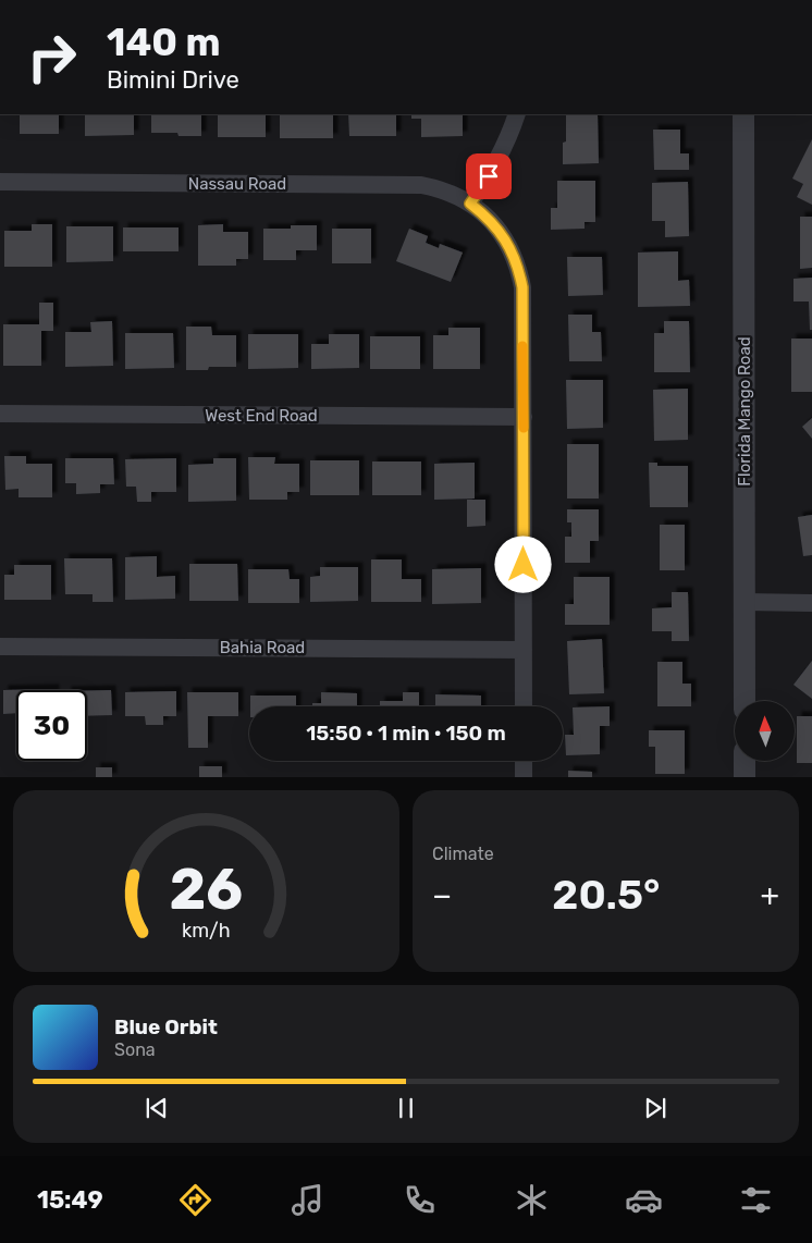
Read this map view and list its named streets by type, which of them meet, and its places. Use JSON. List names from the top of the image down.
{
  "streets": {
    "street": [
      "Nassau Road",
      "Florida Mango Road",
      "West End Road",
      "Bahia Road"
    ]
  },
  "crossings": [
    ["Nassau Road", "West End Road"],
    ["Nassau Road", "Bahia Road"]
  ],
  "north": "top",
  "page": {
    "turn": ["140 m", "Bimini Drive"],
    "limit": "30",
    "trip": "15:50 · 1 min · 150 m",
    "tile": "Climate",
    "heat": ["−", "20.5°", "+"],
    "song": ["Blue Orbit", "Sona"],
    "tabs": "15:49",
    "gauge": ["26", "km/h"]
  }
}
